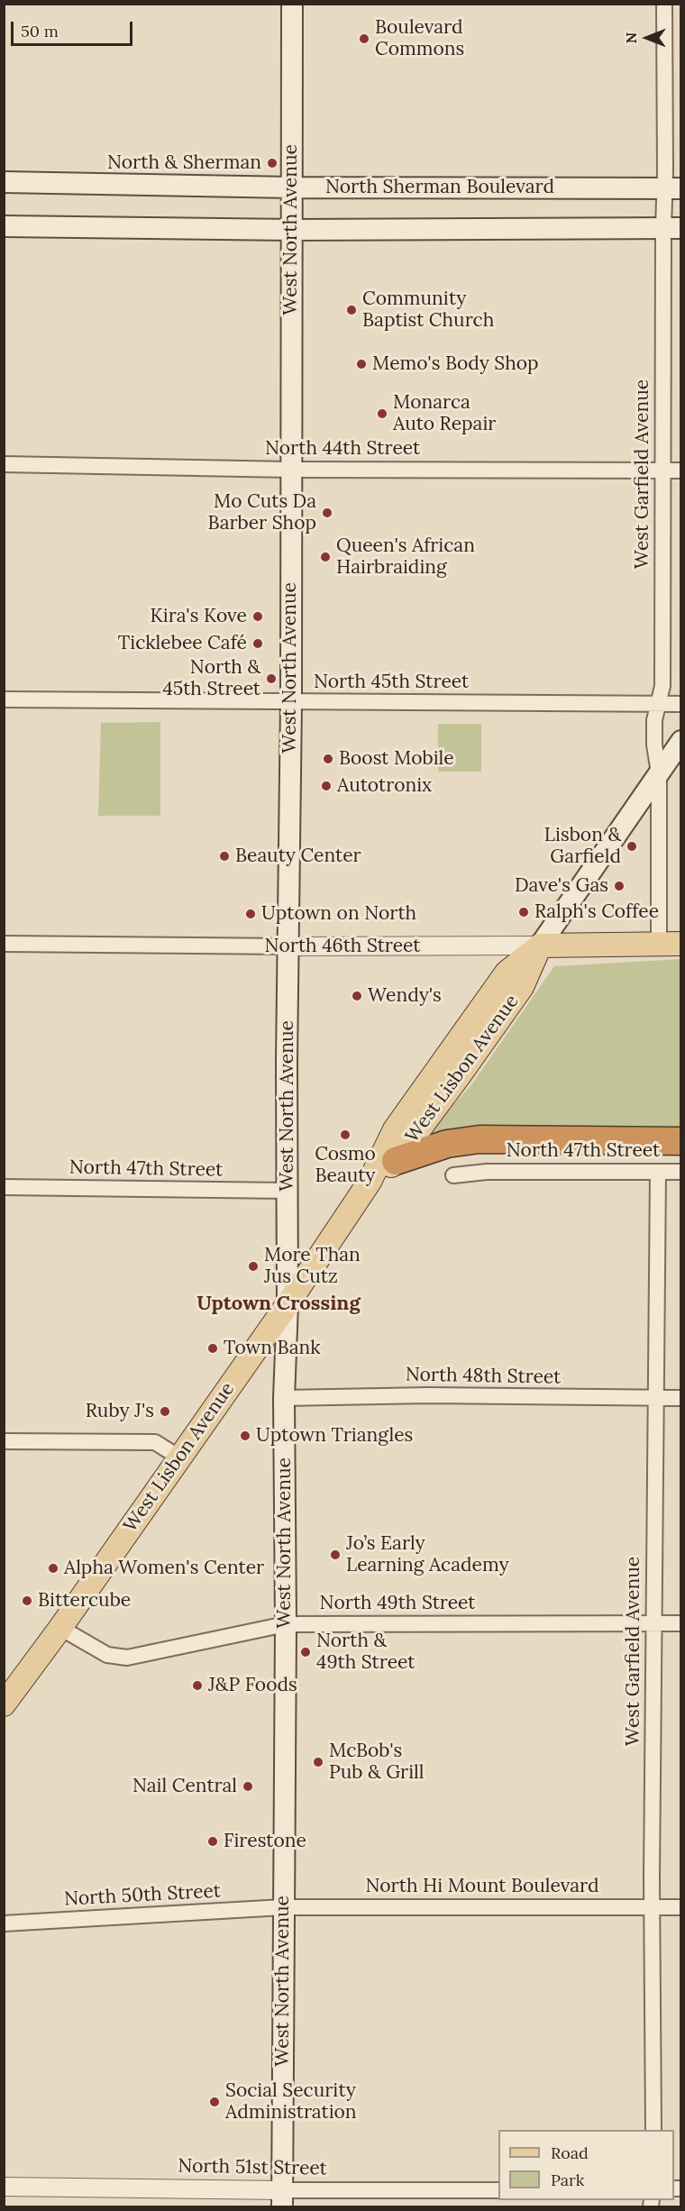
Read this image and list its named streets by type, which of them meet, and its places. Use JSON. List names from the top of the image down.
{
  "streets": {
    "main road": [
      "North Sherman Boulevard",
      "West North Avenue",
      "North 46th Street",
      "West Lisbon Avenue"
    ],
    "street": [
      "North 44th Street",
      "West Garfield Avenue",
      "North 45th Street",
      "North 47th Street",
      "North 48th Street",
      "North 49th Street",
      "North Hi Mount Boulevard",
      "North 50th Street",
      "North 51st Street"
    ]
  },
  "crossings": [
    ["North Sherman Boulevard", "West North Avenue"],
    ["North Sherman Boulevard", "West Garfield Avenue"],
    ["West North Avenue", "North 44th Street"],
    ["West North Avenue", "North 45th Street"],
    ["West North Avenue", "North 46th Street"],
    ["West North Avenue", "West Lisbon Avenue"],
    ["West North Avenue", "North 47th Street"],
    ["West North Avenue", "North 48th Street"],
    ["West North Avenue", "North 49th Street"],
    ["West North Avenue", "North Hi Mount Boulevard"],
    ["West North Avenue", "North 50th Street"],
    ["West North Avenue", "North 51st Street"],
    ["North 44th Street", "West Garfield Avenue"],
    ["West Garfield Avenue", "North 45th Street"],
    ["West Garfield Avenue", "North 46th Street"],
    ["West Garfield Avenue", "West Lisbon Avenue"],
    ["West Garfield Avenue", "North 47th Street"],
    ["West Garfield Avenue", "North 48th Street"],
    ["West Garfield Avenue", "North 49th Street"],
    ["West Garfield Avenue", "North Hi Mount Boulevard"],
    ["North 46th Street", "West Lisbon Avenue"],
    ["West Lisbon Avenue", "North 49th Street"],
    ["North Hi Mount Boulevard", "North 50th Street"]
  ],
  "districts": ["Uptown Crossing"],
  "places": [
    "Boulevard Commons",
    "North & Sherman",
    "Community Baptist Church",
    "Memo's Body Shop",
    "Monarca Auto Repair",
    "Mo Cuts Da Barber Shop",
    "Queen's African Hairbraiding",
    "Kira's Kove",
    "Ticklebee Café",
    "North & 45th Street",
    "Boost Mobile",
    "Autotronix",
    "Lisbon & Garfield",
    "Beauty Center",
    "Dave's Gas",
    "Ralph's Coffee",
    "Uptown on North",
    "Wendy's",
    "Cosmo Beauty",
    "More Than Jus Cutz",
    "Town Bank",
    "Ruby J's",
    "Uptown Triangles",
    "Jo’s Early Learning Academy",
    "Alpha Women's Center",
    "Bittercube",
    "North & 49th Street",
    "J&P Foods",
    "McBob's Pub & Grill",
    "Nail Central",
    "Firestone",
    "Social Security Administration"
  ],
  "legend": ["Road", "Park"],
  "scale_bar": "50 m",
  "north": "left"
}
